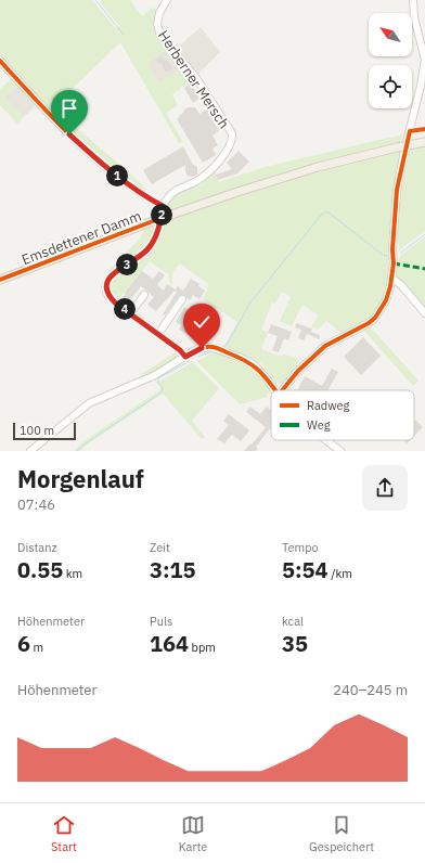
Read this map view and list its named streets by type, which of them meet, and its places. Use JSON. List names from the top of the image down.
{
  "streets": {
    "main road": ["Emsdettener Damm"],
    "street": ["Herberner Mersch"]
  },
  "legend": ["Radweg", "Weg"],
  "scale_bar": "100 m",
  "north": "top left",
  "page": {
    "pins": [
      "1",
      "2",
      "3",
      "4"
    ],
    "scale": "100 m",
    "heading": ["Morgenlauf", "07:46"],
    "stats": [
      ["Distanz", "0.55 km"],
      ["Zeit", "3:15"],
      ["Tempo", "5:54 /km"],
      ["Höhenmeter", "6 m"],
      ["Puls", "164 bpm"],
      ["kcal", "35"]
    ],
    "chart": ["Höhenmeter", "240–245 m"],
    "tabs": ["Start", "Karte", "Gespeichert"]
  }
}
